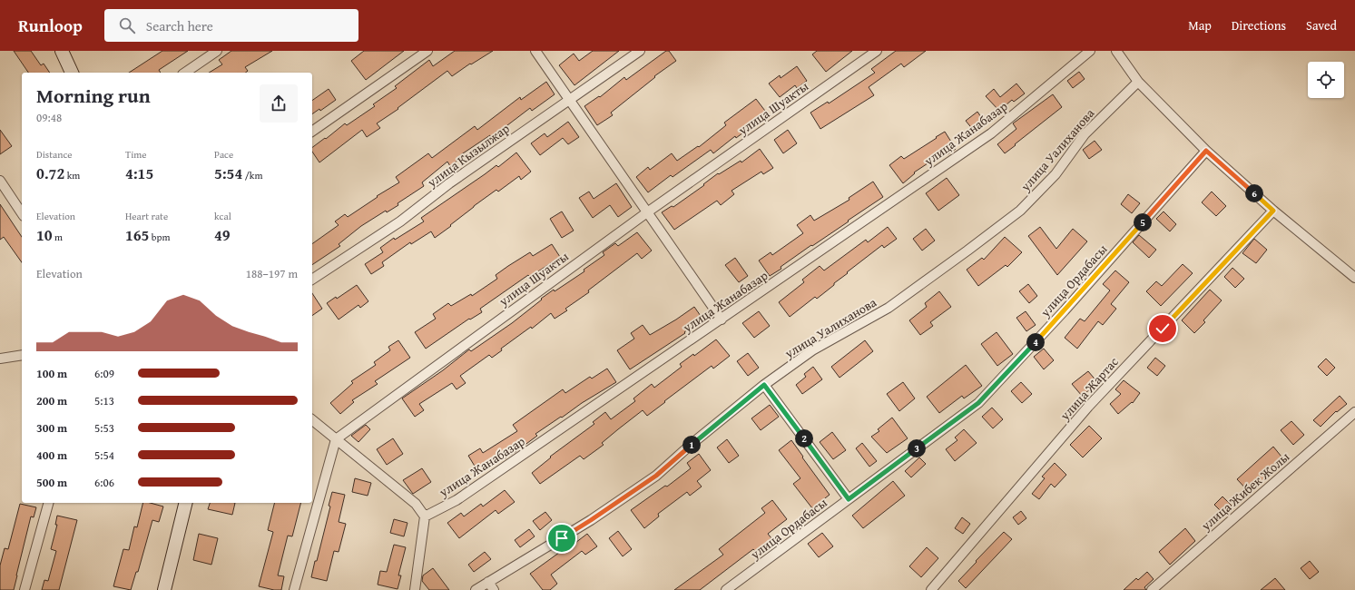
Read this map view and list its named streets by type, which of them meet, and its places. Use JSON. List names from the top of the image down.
{
  "streets": {
    "street": [
      "улица Шуакты",
      "улица Жанабазар",
      "улица Уалиханова",
      "улица Кызылжар",
      "улица Ордабасы",
      "улица Жартас",
      "улица Жибек Жолы"
    ]
  },
  "page": {
    "header": "Runloop",
    "search": "Search here",
    "nav": ["Map", "Directions", "Saved"],
    "heading": ["Morning run", "09:48"],
    "stats": [
      ["Distance", "0.72 km"],
      ["Time", "4:15"],
      ["Pace", "5:54 /km"],
      ["Elevation", "10 m"],
      ["Heart rate", "165 bpm"],
      ["kcal", "49"]
    ],
    "pins": [
      "6",
      "5",
      "4",
      "2",
      "1",
      "3"
    ],
    "chart": ["Elevation", "188–197 m"],
    "list": [
      {
        "name": "100 m",
        "note": "6:09"
      },
      {
        "name": "200 m",
        "note": "5:13"
      },
      {
        "name": "300 m",
        "note": "5:53"
      },
      {
        "name": "400 m",
        "note": "5:54"
      },
      {
        "name": "500 m",
        "note": "6:06"
      }
    ]
  }
}
